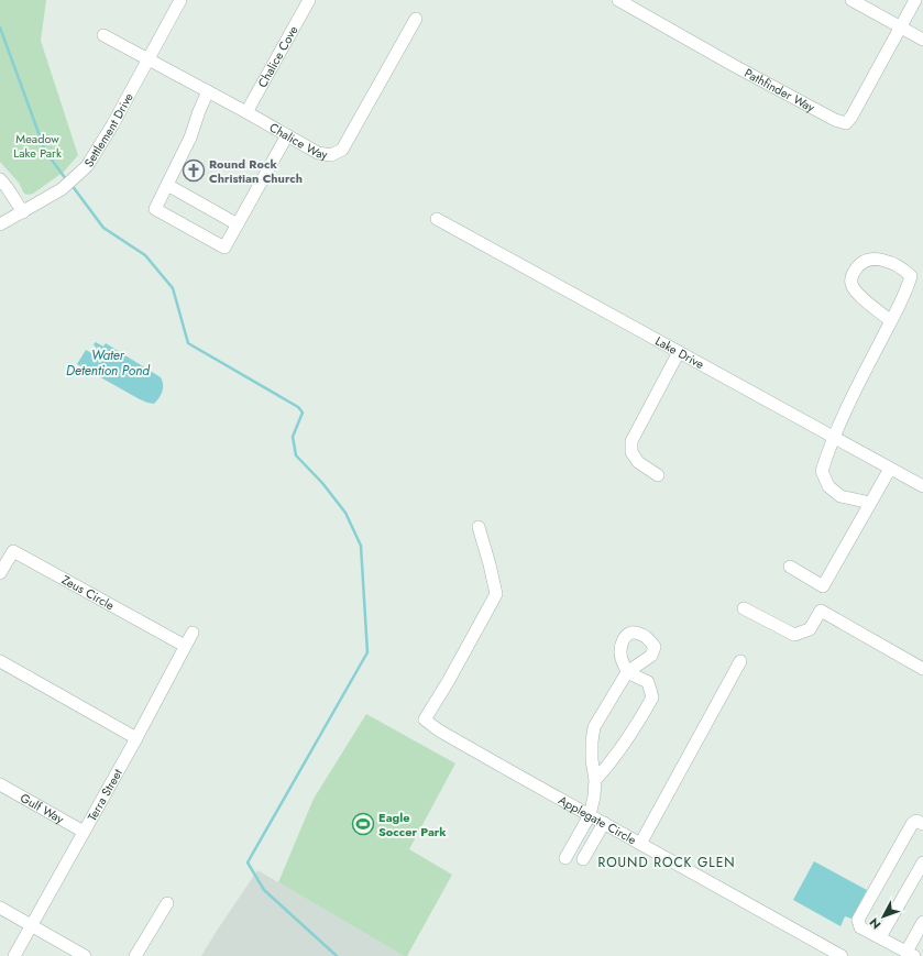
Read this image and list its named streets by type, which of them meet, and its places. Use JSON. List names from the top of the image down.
{
  "streets": {
    "street": [
      "Chalice Cove",
      "Pathfinder Way",
      "Settlement Drive",
      "Chalice Way",
      "Lake Drive",
      "Zeus Circle",
      "Terra Street",
      "Gulf Way",
      "Applegate Circle"
    ]
  },
  "crossings": [
    ["Chalice Cove", "Chalice Way"],
    ["Settlement Drive", "Chalice Way"],
    ["Zeus Circle", "Terra Street"],
    ["Terra Street", "Gulf Way"]
  ],
  "districts": ["ROUND ROCK GLEN"],
  "water": ["Water Detention Pond"],
  "parks": ["Meadow Lake Park"],
  "places": {
    "church": ["Round Rock Christian Church"],
    "sports": ["Eagle Soccer Park"]
  },
  "north": "bottom left"
}
